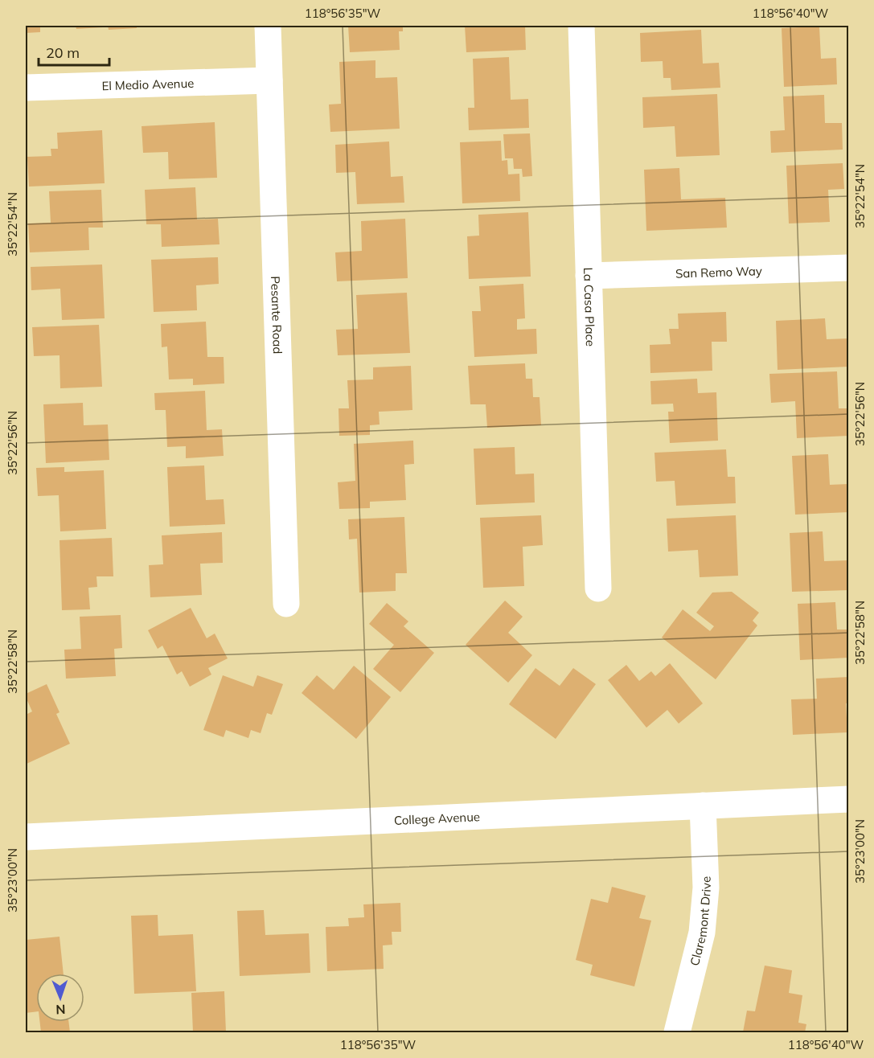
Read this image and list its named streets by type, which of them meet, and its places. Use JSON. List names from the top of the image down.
{
  "streets": {
    "street": [
      "El Medio Avenue",
      "San Remo Way",
      "La Casa Place",
      "Pesante Road",
      "College Avenue",
      "Claremont Drive"
    ]
  },
  "crossings": [
    ["El Medio Avenue", "Pesante Road"],
    ["San Remo Way", "La Casa Place"],
    ["College Avenue", "Claremont Drive"]
  ],
  "scale_bar": "20 m",
  "north": "bottom",
  "coordinates": [
    "118°56'35\"W",
    "118°56'40\"W",
    "35°22'54\"N",
    "35°22'56\"N",
    "35°22'58\"N",
    "35°23'00\"N"
  ]
}
